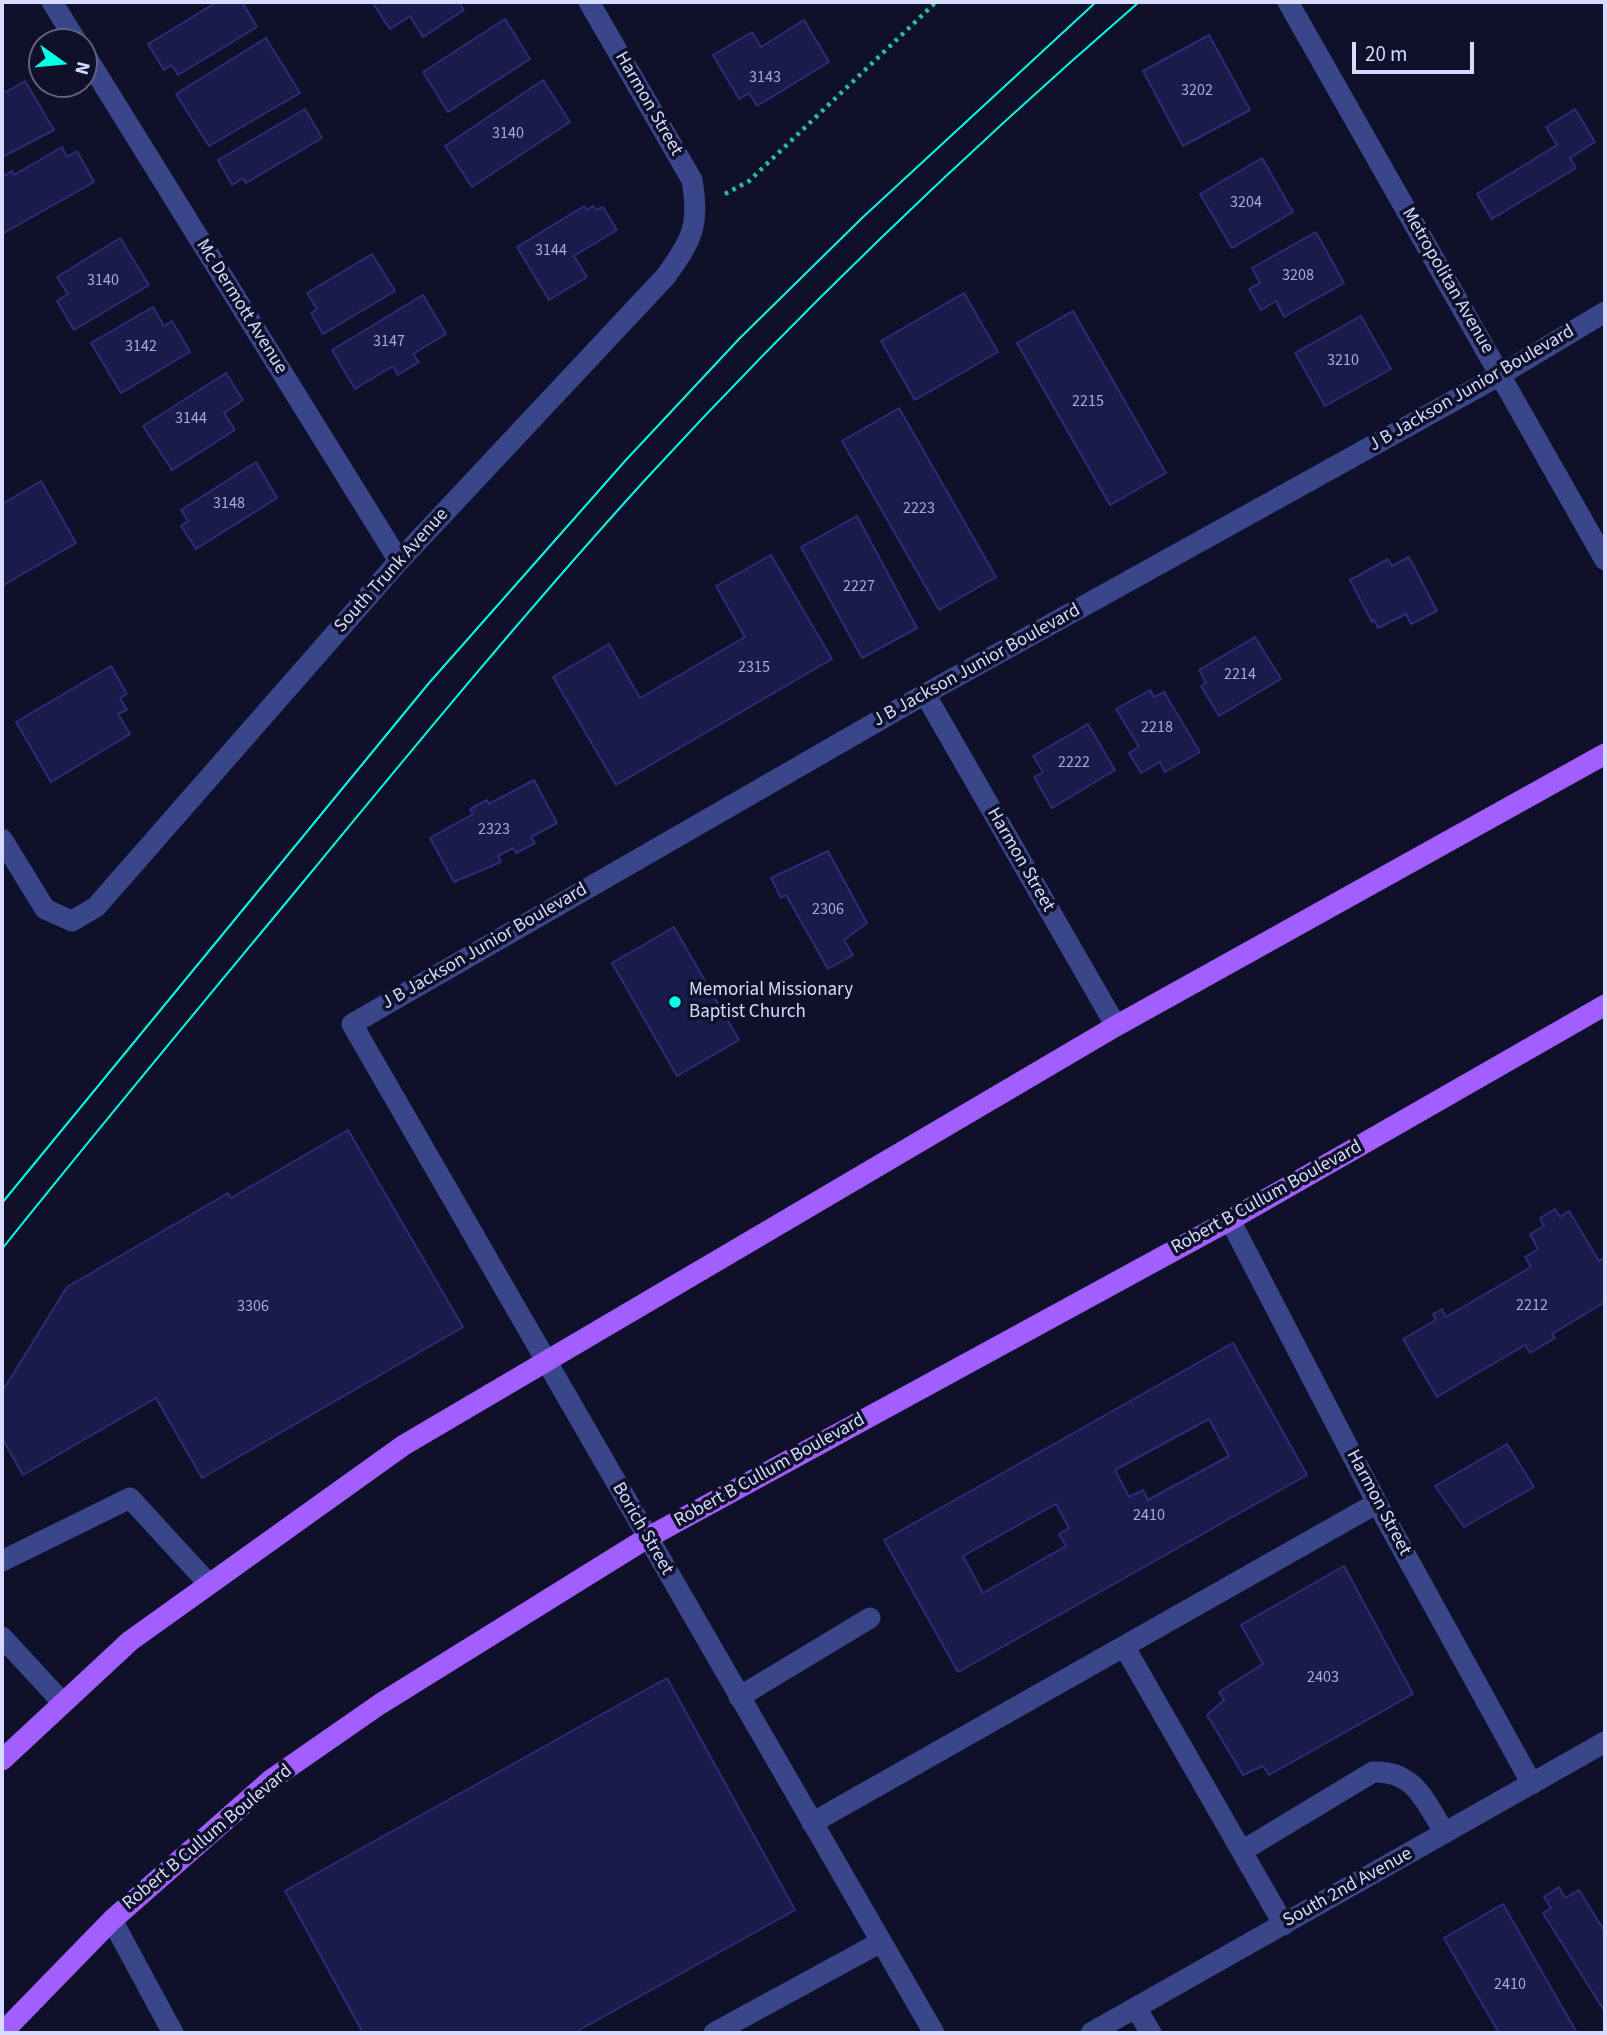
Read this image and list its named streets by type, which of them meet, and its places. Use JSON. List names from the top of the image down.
{
  "streets": {
    "main road": ["Robert B Cullum Boulevard"],
    "street": [
      "Harmon Street",
      "Metropolitan Avenue",
      "Mc Dermott Avenue",
      "J B Jackson Junior Boulevard",
      "South Trunk Avenue",
      "Borich Street",
      "South 2nd Avenue"
    ]
  },
  "crossings": [
    ["Harmon Street", "J B Jackson Junior Boulevard"],
    ["Harmon Street", "South Trunk Avenue"],
    ["Harmon Street", "Robert B Cullum Boulevard"],
    ["Harmon Street", "South 2nd Avenue"],
    ["Metropolitan Avenue", "J B Jackson Junior Boulevard"],
    ["Mc Dermott Avenue", "South Trunk Avenue"],
    ["J B Jackson Junior Boulevard", "Borich Street"],
    ["Robert B Cullum Boulevard", "Borich Street"]
  ],
  "places": ["Memorial Missionary Baptist Church"],
  "house_numbers": [
    "3143",
    "3202",
    "3140",
    "3204",
    "3144",
    "3208",
    "3140",
    "3147",
    "3142",
    "3210",
    "2215",
    "3144",
    "3148",
    "2223",
    "2227",
    "2315",
    "2214",
    "2218",
    "2222",
    "2323",
    "2306",
    "2212",
    "3306",
    "2410",
    "2403",
    "2410"
  ],
  "scale_bar": "20 m",
  "north": "right"
}
